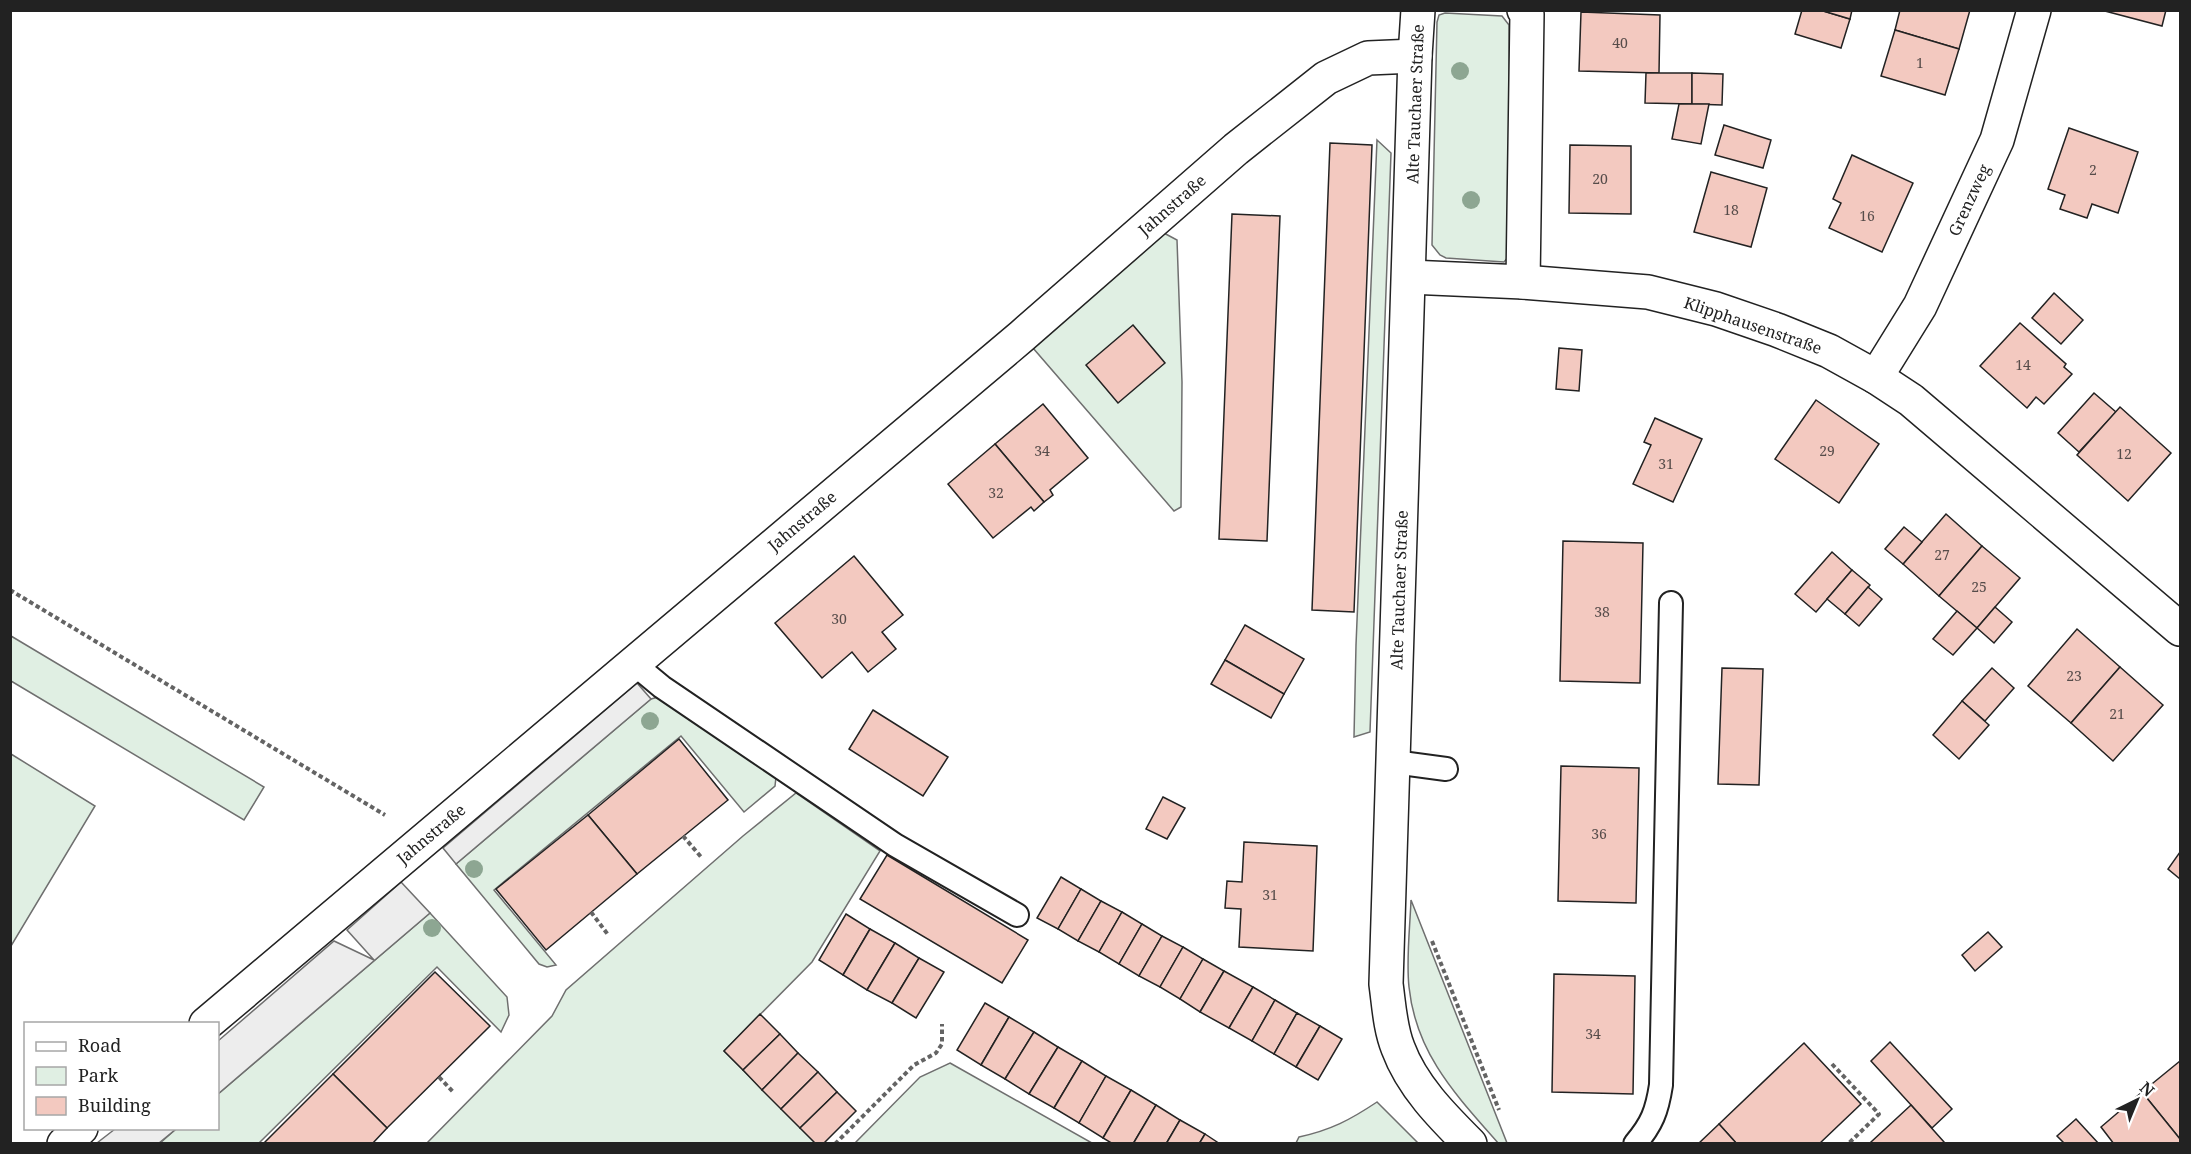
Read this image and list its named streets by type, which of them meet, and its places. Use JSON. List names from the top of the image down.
{
  "streets": {
    "street": [
      "Alte Tauchaer Straße",
      "Grenzweg",
      "Jahnstraße",
      "Klipphausenstraße"
    ]
  },
  "crossings": [
    ["Alte Tauchaer Straße", "Jahnstraße"],
    ["Alte Tauchaer Straße", "Klipphausenstraße"],
    ["Grenzweg", "Klipphausenstraße"]
  ],
  "house_numbers": [
    "40",
    "1",
    "2",
    "20",
    "18",
    "16",
    "14",
    "34",
    "29",
    "12",
    "31",
    "32",
    "27",
    "25",
    "38",
    "30",
    "23",
    "21",
    "36",
    "31",
    "34"
  ],
  "legend": ["Road", "Park", "Building"],
  "north": "top right"
}
